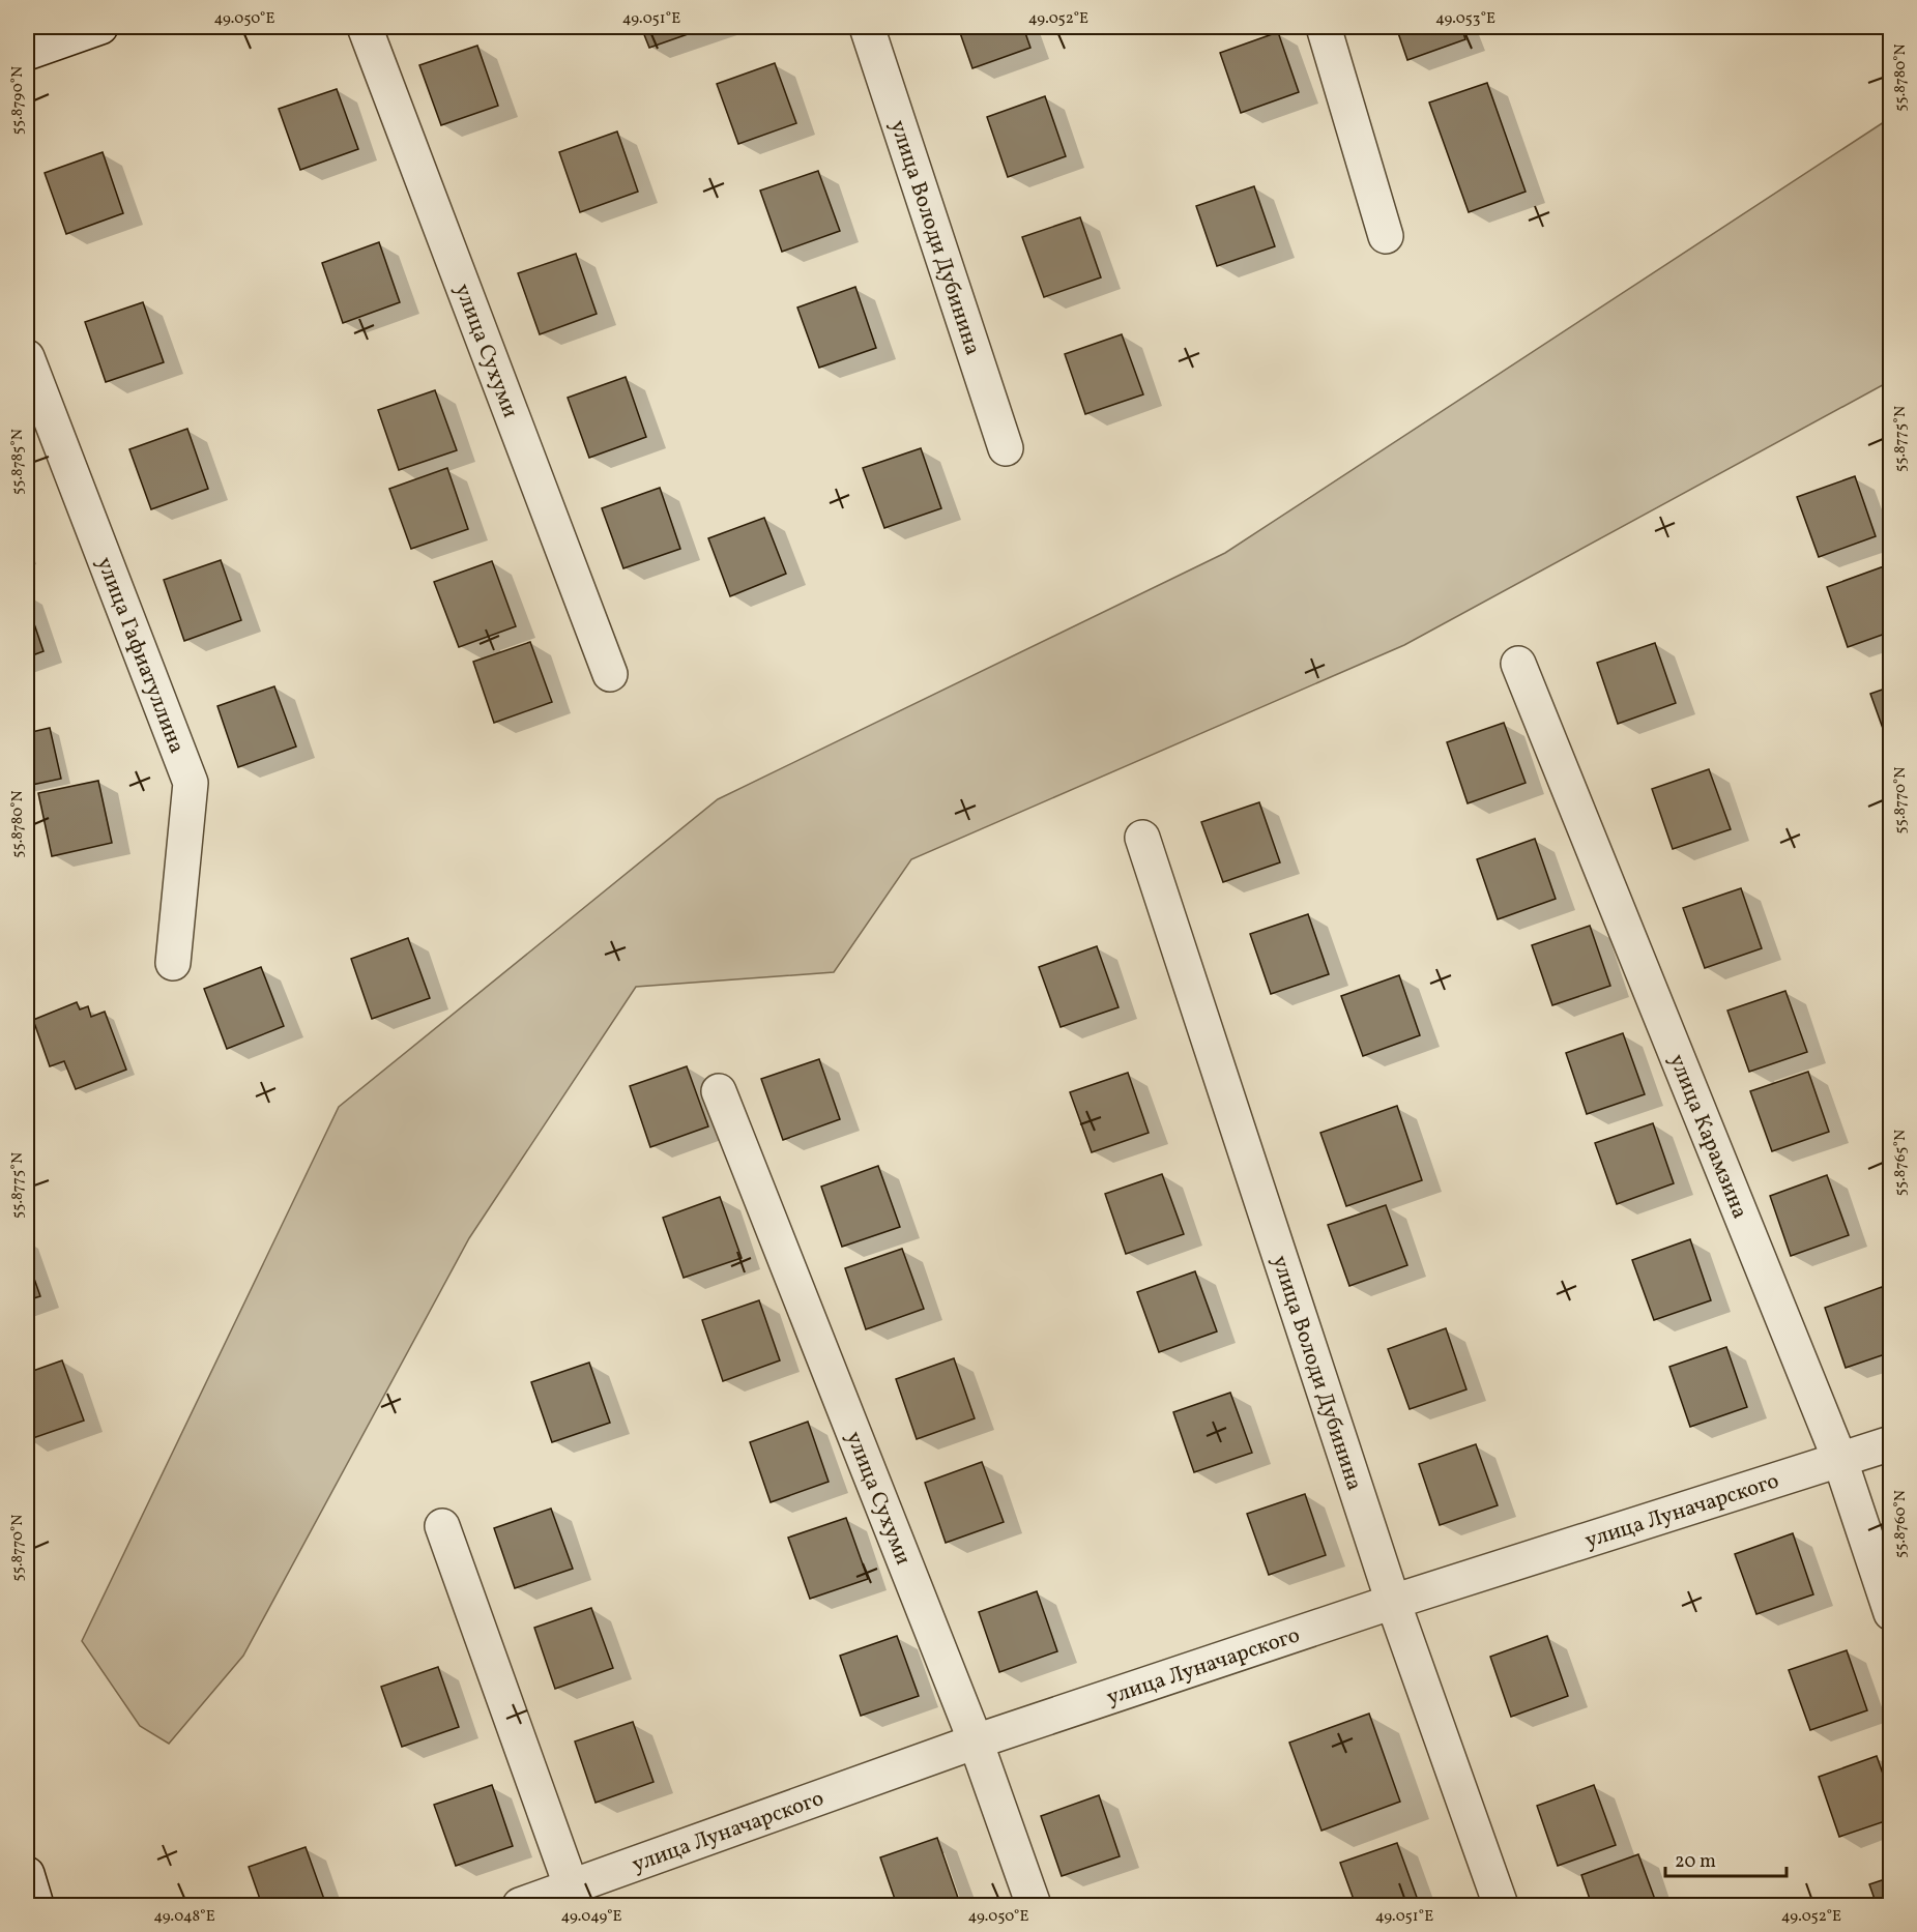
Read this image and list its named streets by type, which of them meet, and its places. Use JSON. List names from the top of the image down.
{
  "streets": {
    "street": [
      "улица Володи Дубинина",
      "улица Сухуми",
      "улица Гафиатуллина",
      "улица Карамзина",
      "улица Луначарского"
    ]
  },
  "crossings": [
    ["улица Володи Дубинина", "улица Луначарского"],
    ["улица Сухуми", "улица Луначарского"],
    ["улица Карамзина", "улица Луначарского"]
  ],
  "scale_bar": "20 m",
  "coordinates": [
    "49.050°E",
    "49.051°E",
    "49.052°E",
    "49.053°E",
    "55.8780°N",
    "55.8790°N",
    "55.8775°N",
    "55.8785°N",
    "55.8770°N",
    "55.8765°N",
    "55.8760°N",
    "49.048°E",
    "49.049°E"
  ]
}
